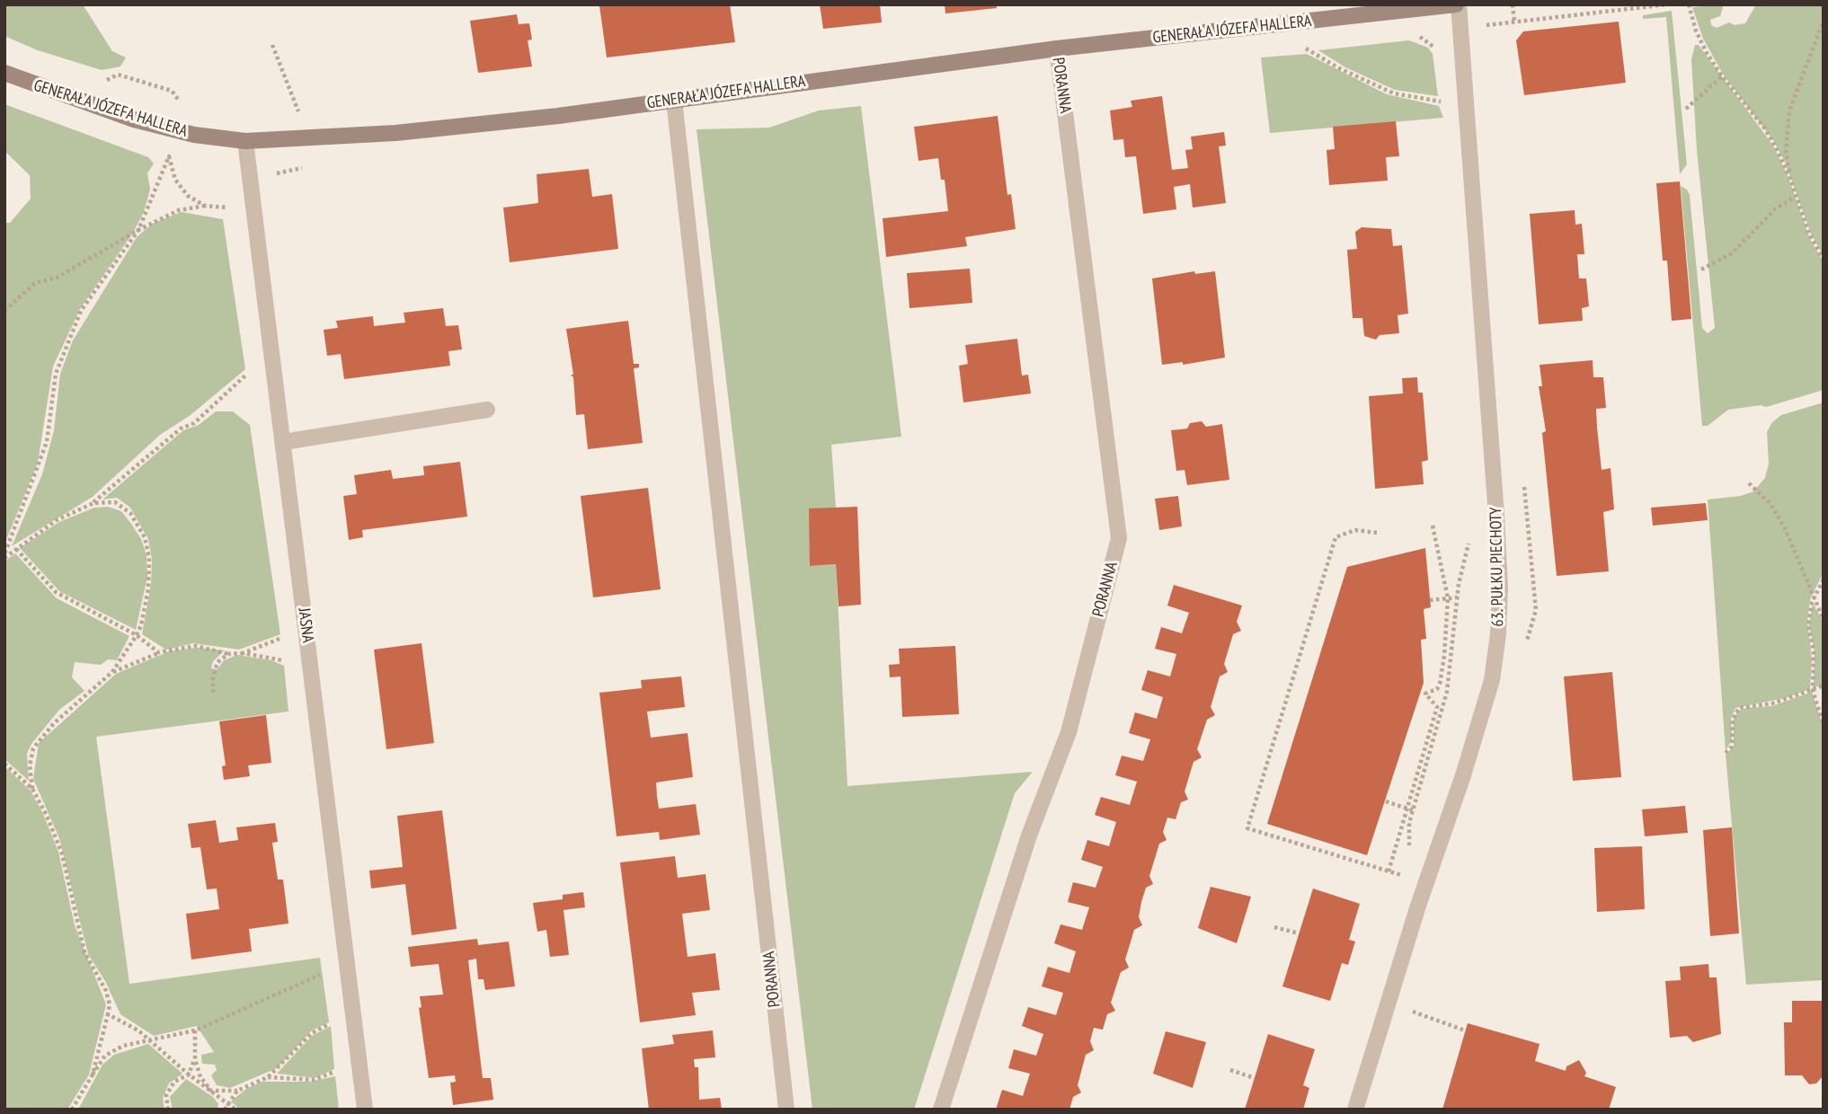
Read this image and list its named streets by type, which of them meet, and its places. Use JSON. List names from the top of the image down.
{
  "streets": {
    "street": [
      "GENERAŁA JÓZEFA HALLERA",
      "PORANNA",
      "63. PUŁKU PIECHOTY",
      "JASNA"
    ]
  },
  "crossings": [
    ["GENERAŁA JÓZEFA HALLERA", "PORANNA"],
    ["GENERAŁA JÓZEFA HALLERA", "63. PUŁKU PIECHOTY"],
    ["GENERAŁA JÓZEFA HALLERA", "JASNA"]
  ]
}
